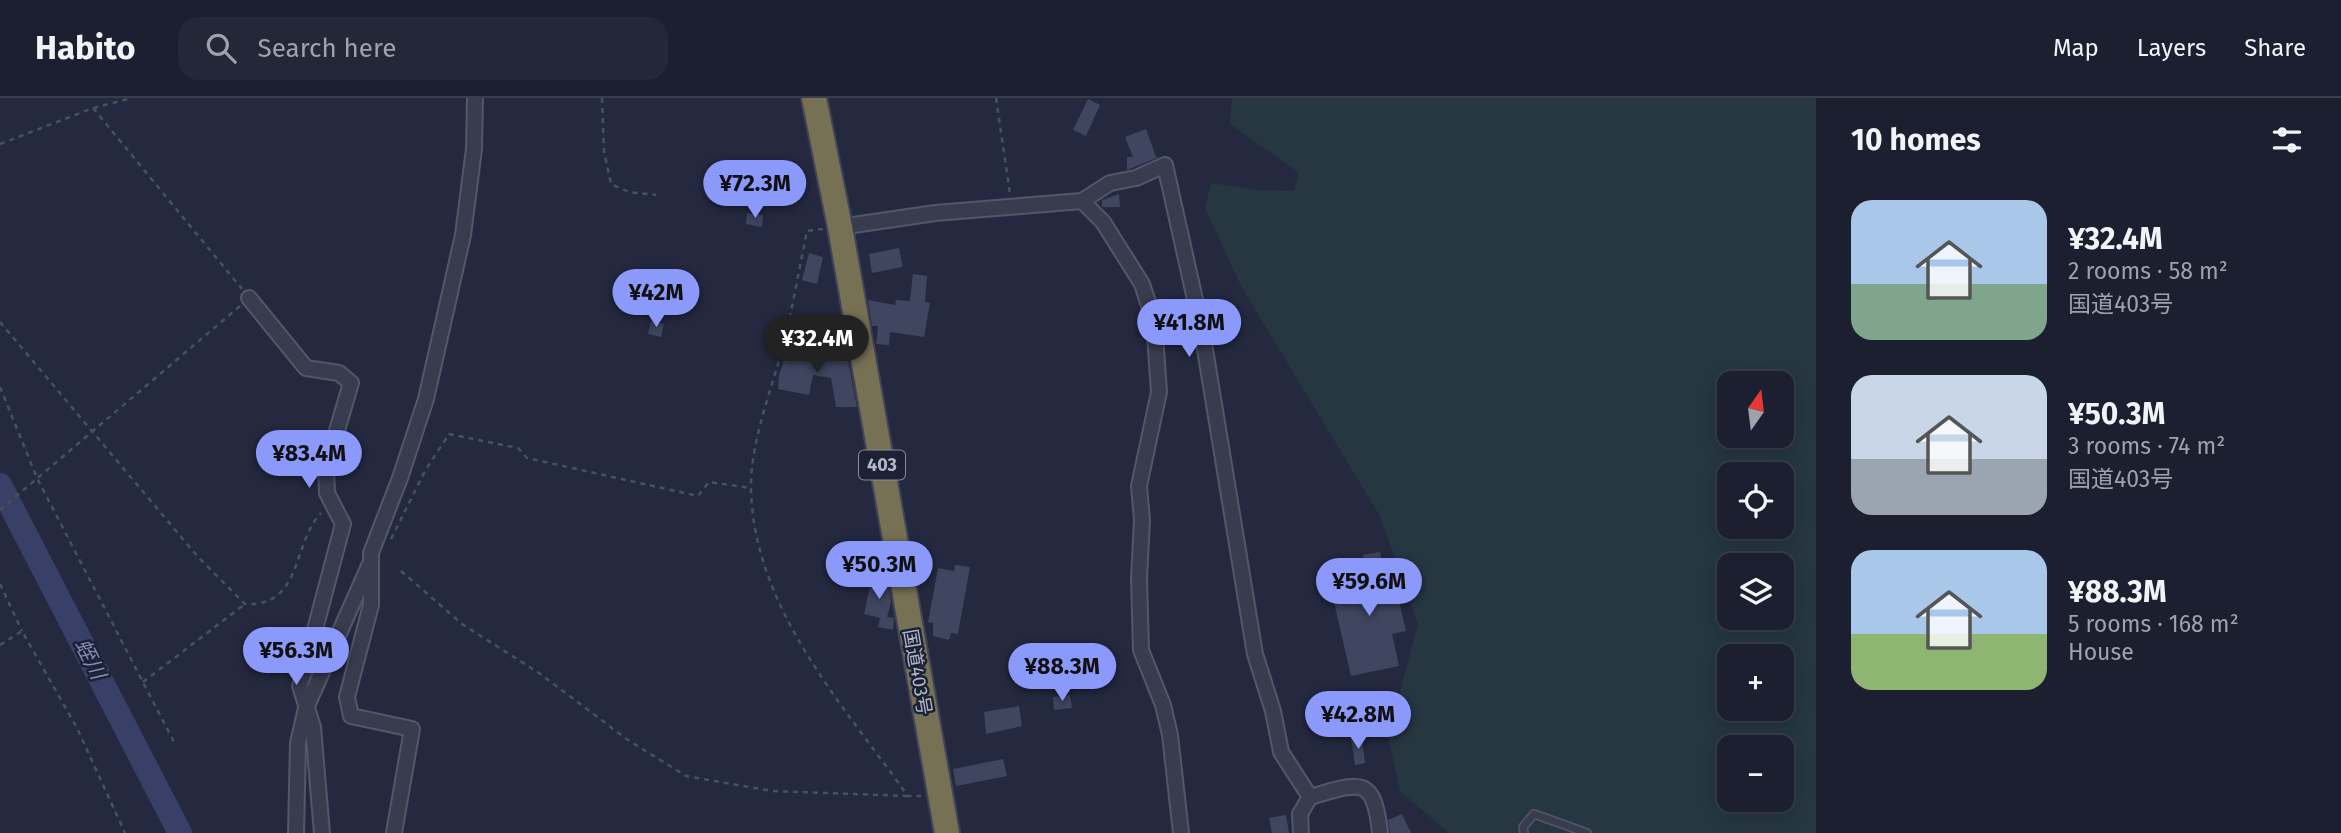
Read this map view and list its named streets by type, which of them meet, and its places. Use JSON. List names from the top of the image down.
{
  "streets": {
    "highway": ["403", "国道403号"]
  },
  "water": ["蛭川"],
  "north": "top",
  "page": {
    "header": "Habito",
    "search": "Search here",
    "nav": ["Map", "Layers", "Share"],
    "heading": "10 homes",
    "price": [
      "¥72.3M",
      "¥42M",
      "¥41.8M",
      "¥32.4M",
      "¥83.4M",
      "¥50.3M",
      "¥59.6M",
      "¥56.3M",
      "¥88.3M",
      "¥42.8M"
    ],
    "list": [
      {
        "name": "¥32.4M",
        "note": "2 rooms · 58 m² · 国道403号"
      },
      {
        "name": "¥50.3M",
        "note": "3 rooms · 74 m² · 国道403号"
      },
      {
        "name": "¥88.3M",
        "note": "5 rooms · 168 m² · House"
      }
    ],
    "map_buttons": ["+", "−"]
  }
}
